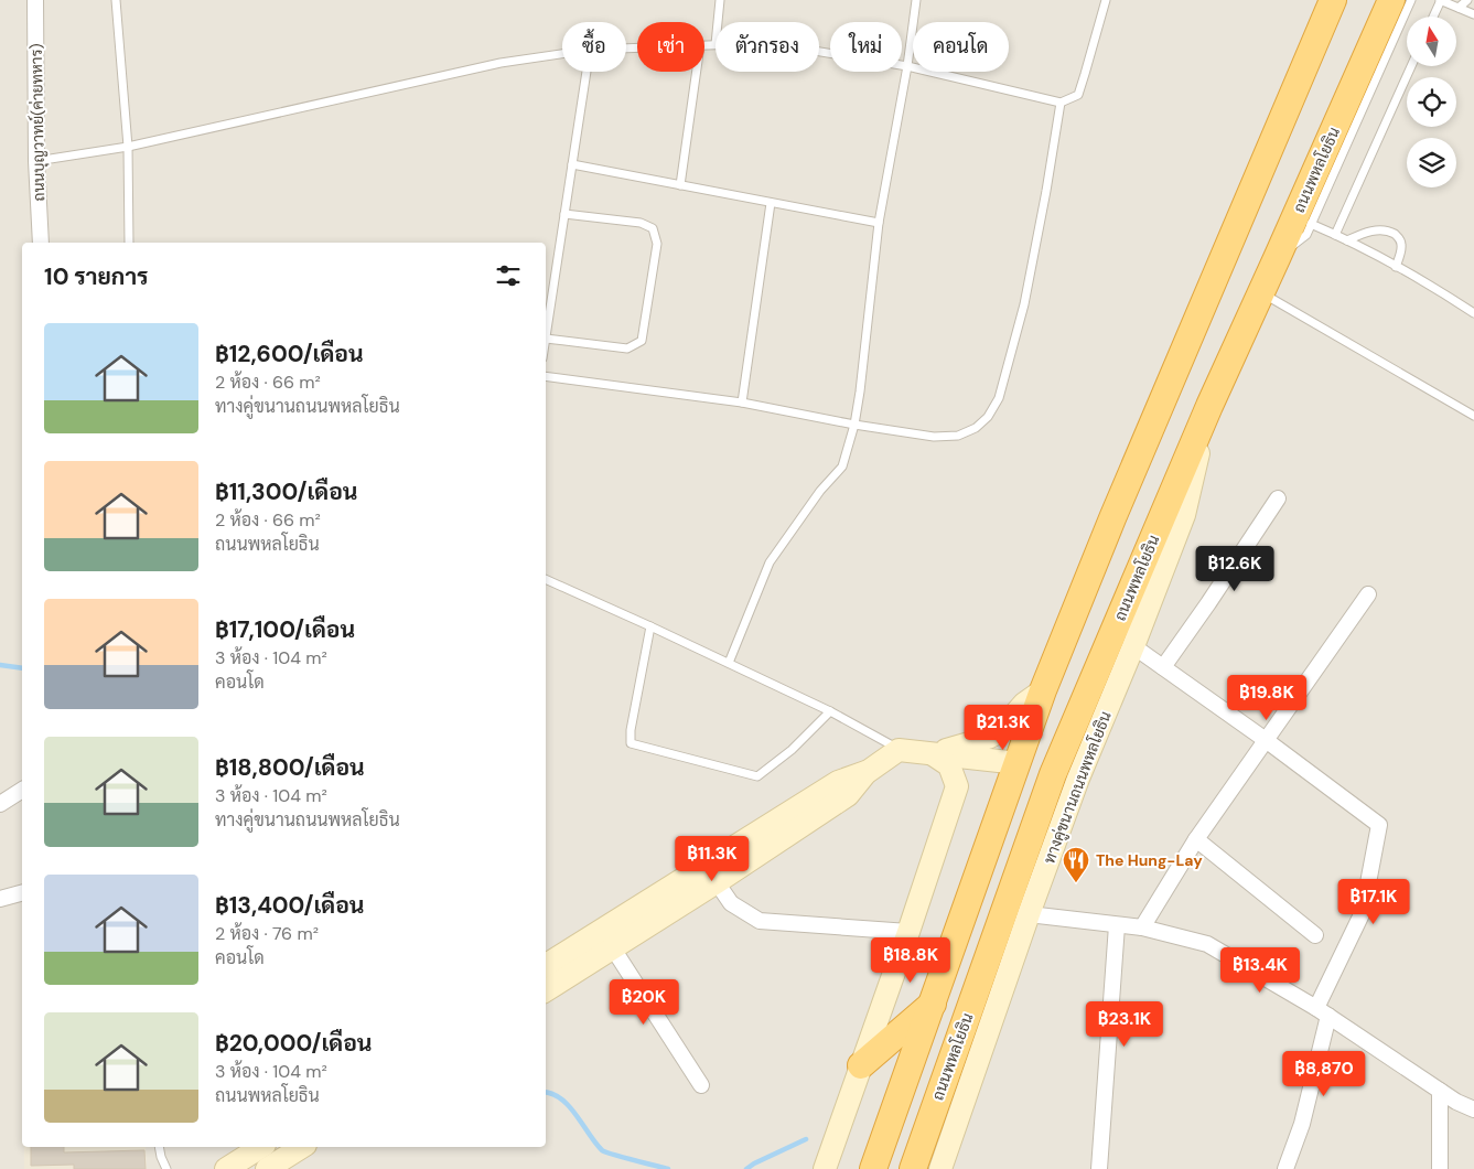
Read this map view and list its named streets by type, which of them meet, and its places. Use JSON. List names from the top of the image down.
{
  "streets": {
    "highway": ["ถนนพหลโยธิน"],
    "main road": ["ทางคู่ขนานถนนพหลโยธิน"],
    "street": ["ถนนบุญวาทย์(ค่ายทหาร)"]
  },
  "crossings": [
    ["ถนนพหลโยธิน", "ทางคู่ขนานถนนพหลโยธิน"]
  ],
  "places": {
    "restaurant": ["The Hung-Lay"]
  },
  "north": "top",
  "page": {
    "chip": [
      "ซื้อ",
      "เช่า",
      "ตัวกรอง",
      "ใหม่",
      "คอนโด"
    ],
    "heading": "10 รายการ",
    "list": [
      {
        "name": "฿12,600/เดือน",
        "note": "2 ห้อง · 66 m² · ทางคู่ขนานถนนพหลโยธิน"
      },
      {
        "name": "฿11,300/เดือน",
        "note": "2 ห้อง · 66 m² · ถนนพหลโยธิน"
      },
      {
        "name": "฿17,100/เดือน",
        "note": "3 ห้อง · 104 m² · คอนโด"
      },
      {
        "name": "฿18,800/เดือน",
        "note": "3 ห้อง · 104 m² · ทางคู่ขนานถนนพหลโยธิน"
      },
      {
        "name": "฿13,400/เดือน",
        "note": "2 ห้อง · 76 m² · คอนโด"
      },
      {
        "name": "฿20,000/เดือน",
        "note": "3 ห้อง · 104 m² · ถนนพหลโยธิน"
      }
    ],
    "price": [
      "฿12.6K",
      "฿19.8K",
      "฿21.3K",
      "฿11.3K",
      "฿17.1K",
      "฿18.8K",
      "฿13.4K",
      "฿20K",
      "฿23.1K",
      "฿8,870"
    ]
  }
}
